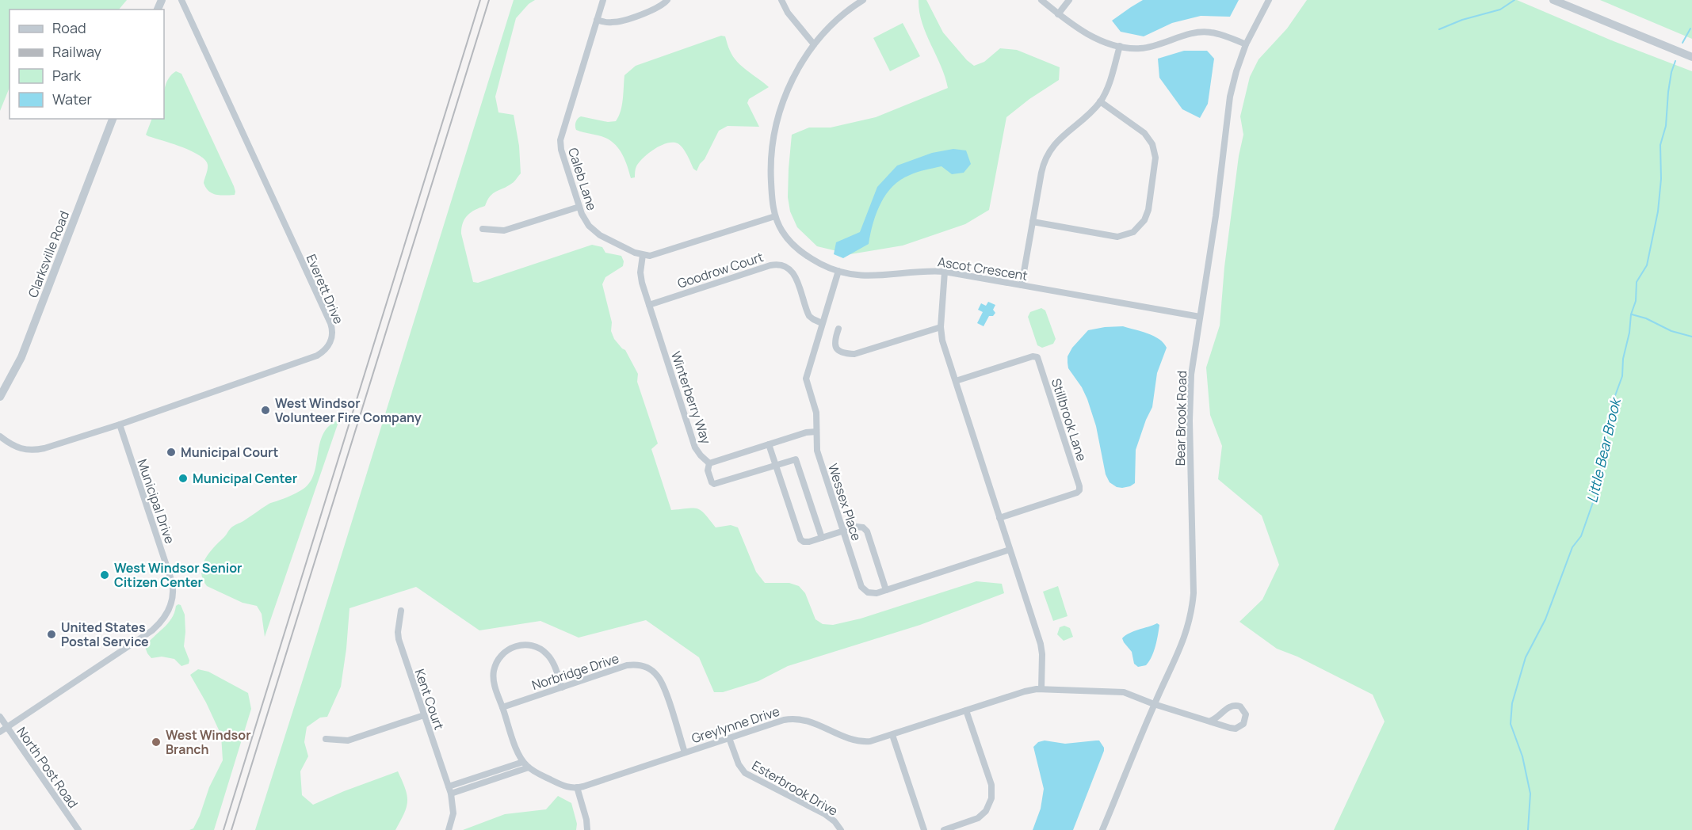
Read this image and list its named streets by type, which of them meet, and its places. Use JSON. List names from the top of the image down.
{
  "streets": {
    "street": [
      "Caleb Lane",
      "Clarksville Road",
      "Ascot Crescent",
      "Goodrow Court",
      "Everett Drive",
      "Winterberry Way",
      "Bear Brook Road",
      "Stillbrook Lane",
      "Municipal Drive",
      "Wessex Place",
      "Norbridge Drive",
      "Kent Court",
      "Greylynne Drive",
      "North Post Road",
      "Esterbrook Drive"
    ]
  },
  "crossings": [
    ["Caleb Lane", "Winterberry Way"],
    ["Ascot Crescent", "Bear Brook Road"],
    ["Ascot Crescent", "Wessex Place"],
    ["Goodrow Court", "Winterberry Way"],
    ["Goodrow Court", "Wessex Place"],
    ["Everett Drive", "Municipal Drive"],
    ["Bear Brook Road", "Greylynne Drive"],
    ["Municipal Drive", "North Post Road"],
    ["Norbridge Drive", "Greylynne Drive"],
    ["Greylynne Drive", "Esterbrook Drive"]
  ],
  "water": ["Little Bear Brook"],
  "places": [
    "West Windsor Volunteer Fire Company",
    "Municipal Court",
    "Municipal Center",
    "West Windsor Senior Citizen Center",
    "United States Postal Service",
    "West Windsor Branch"
  ],
  "legend": [
    "Road",
    "Railway",
    "Park",
    "Water"
  ]
}
